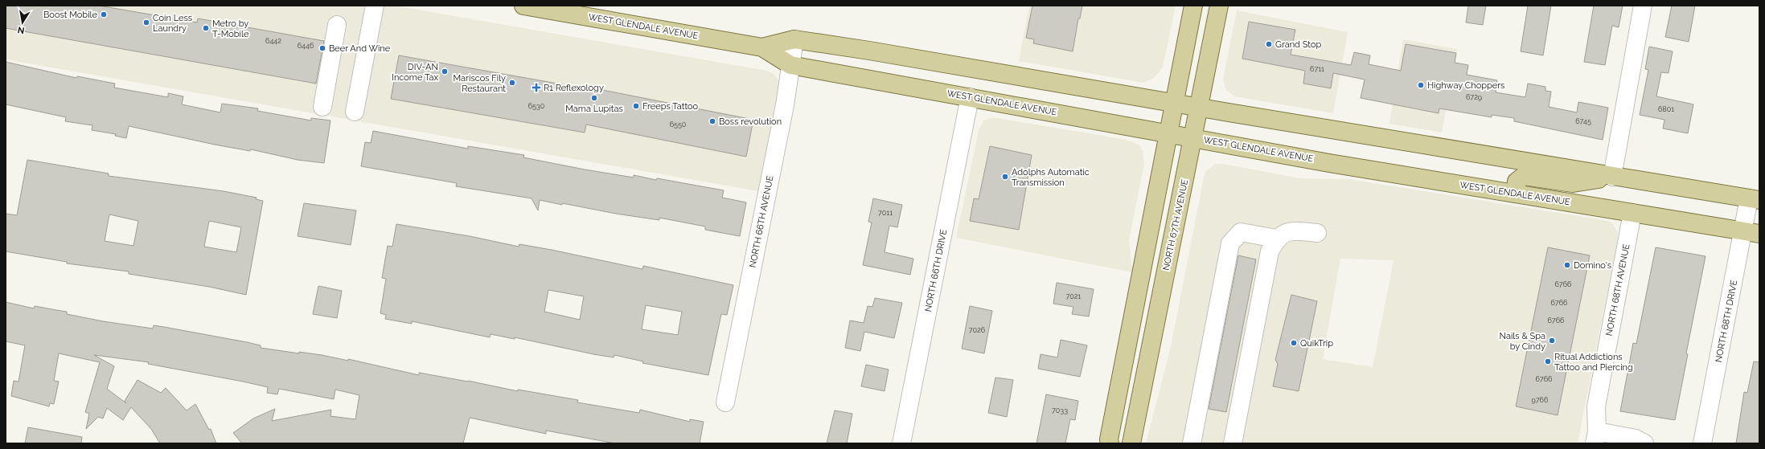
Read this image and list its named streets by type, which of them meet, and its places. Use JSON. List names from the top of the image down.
{
  "streets": {
    "main road": ["WEST GLENDALE AVENUE", "NORTH 67TH AVENUE"],
    "street": [
      "NORTH 66TH AVENUE",
      "NORTH 66TH DRIVE",
      "NORTH 68TH AVENUE",
      "NORTH 68TH DRIVE"
    ]
  },
  "crossings": [
    ["WEST GLENDALE AVENUE", "NORTH 66TH AVENUE"],
    ["WEST GLENDALE AVENUE", "NORTH 67TH AVENUE"],
    ["WEST GLENDALE AVENUE", "NORTH 66TH DRIVE"],
    ["WEST GLENDALE AVENUE", "NORTH 68TH AVENUE"],
    ["WEST GLENDALE AVENUE", "NORTH 68TH DRIVE"]
  ],
  "places": {
    "other": [
      "Boost Mobile",
      "Coin Less Laundry",
      "Metro by T-Mobile",
      "Grand Stop",
      "Beer And Wine",
      "DIV-AN Income Tax",
      "Mariscos Fily Restaurant",
      "Highway Choppers",
      "Mama Lupitas",
      "Freeps Tattoo",
      "Boss revolution",
      "Adolphs Automatic Transmission",
      "Domino's",
      "Nails & Spa by Cindy",
      "QuikTrip",
      "Ritual Addictions Tattoo and Piercing"
    ],
    "health": ["R1 Reflexology"]
  },
  "house_numbers": [
    "6442",
    "6446",
    "6711",
    "6729",
    "6530",
    "6801",
    "6745",
    "6550",
    "7011",
    "6766",
    "7021",
    "6766",
    "6766",
    "7026",
    "6766",
    "9766",
    "7033"
  ],
  "north": "bottom"
}
